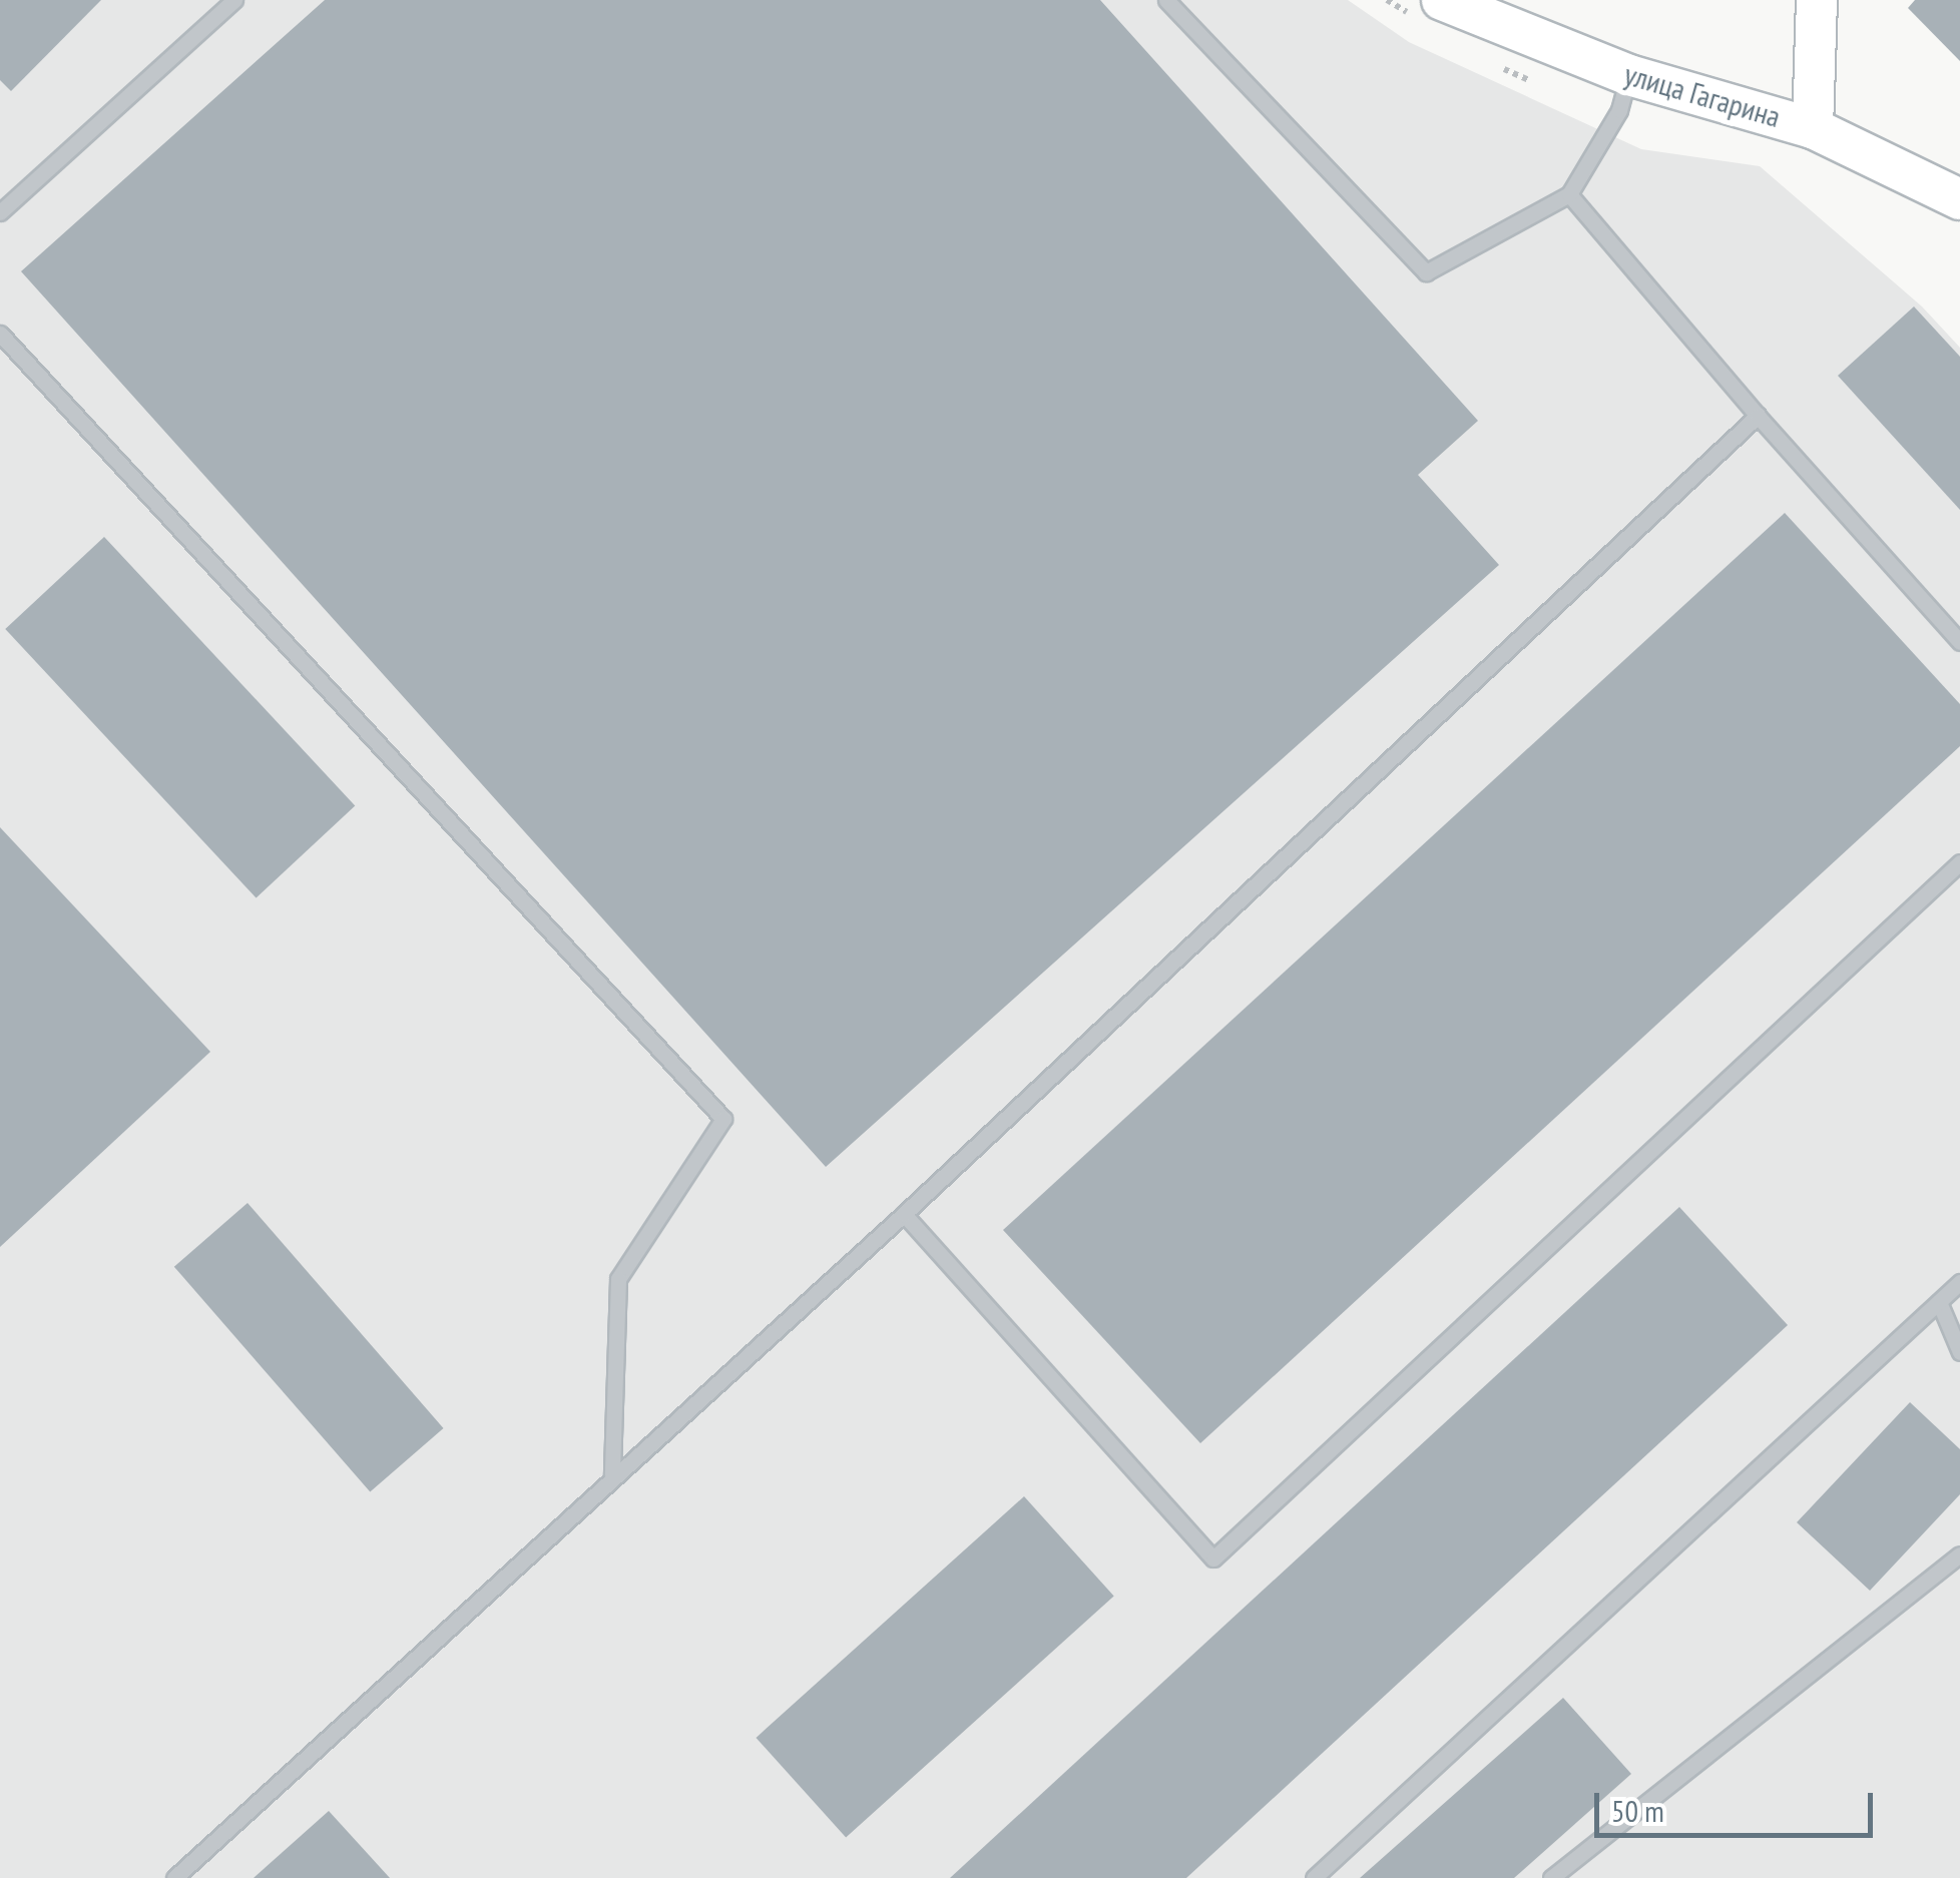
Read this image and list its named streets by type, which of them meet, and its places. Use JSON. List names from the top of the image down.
{
  "streets": {
    "main road": ["улица Гагарина"]
  },
  "scale_bar": "50 m"
}
